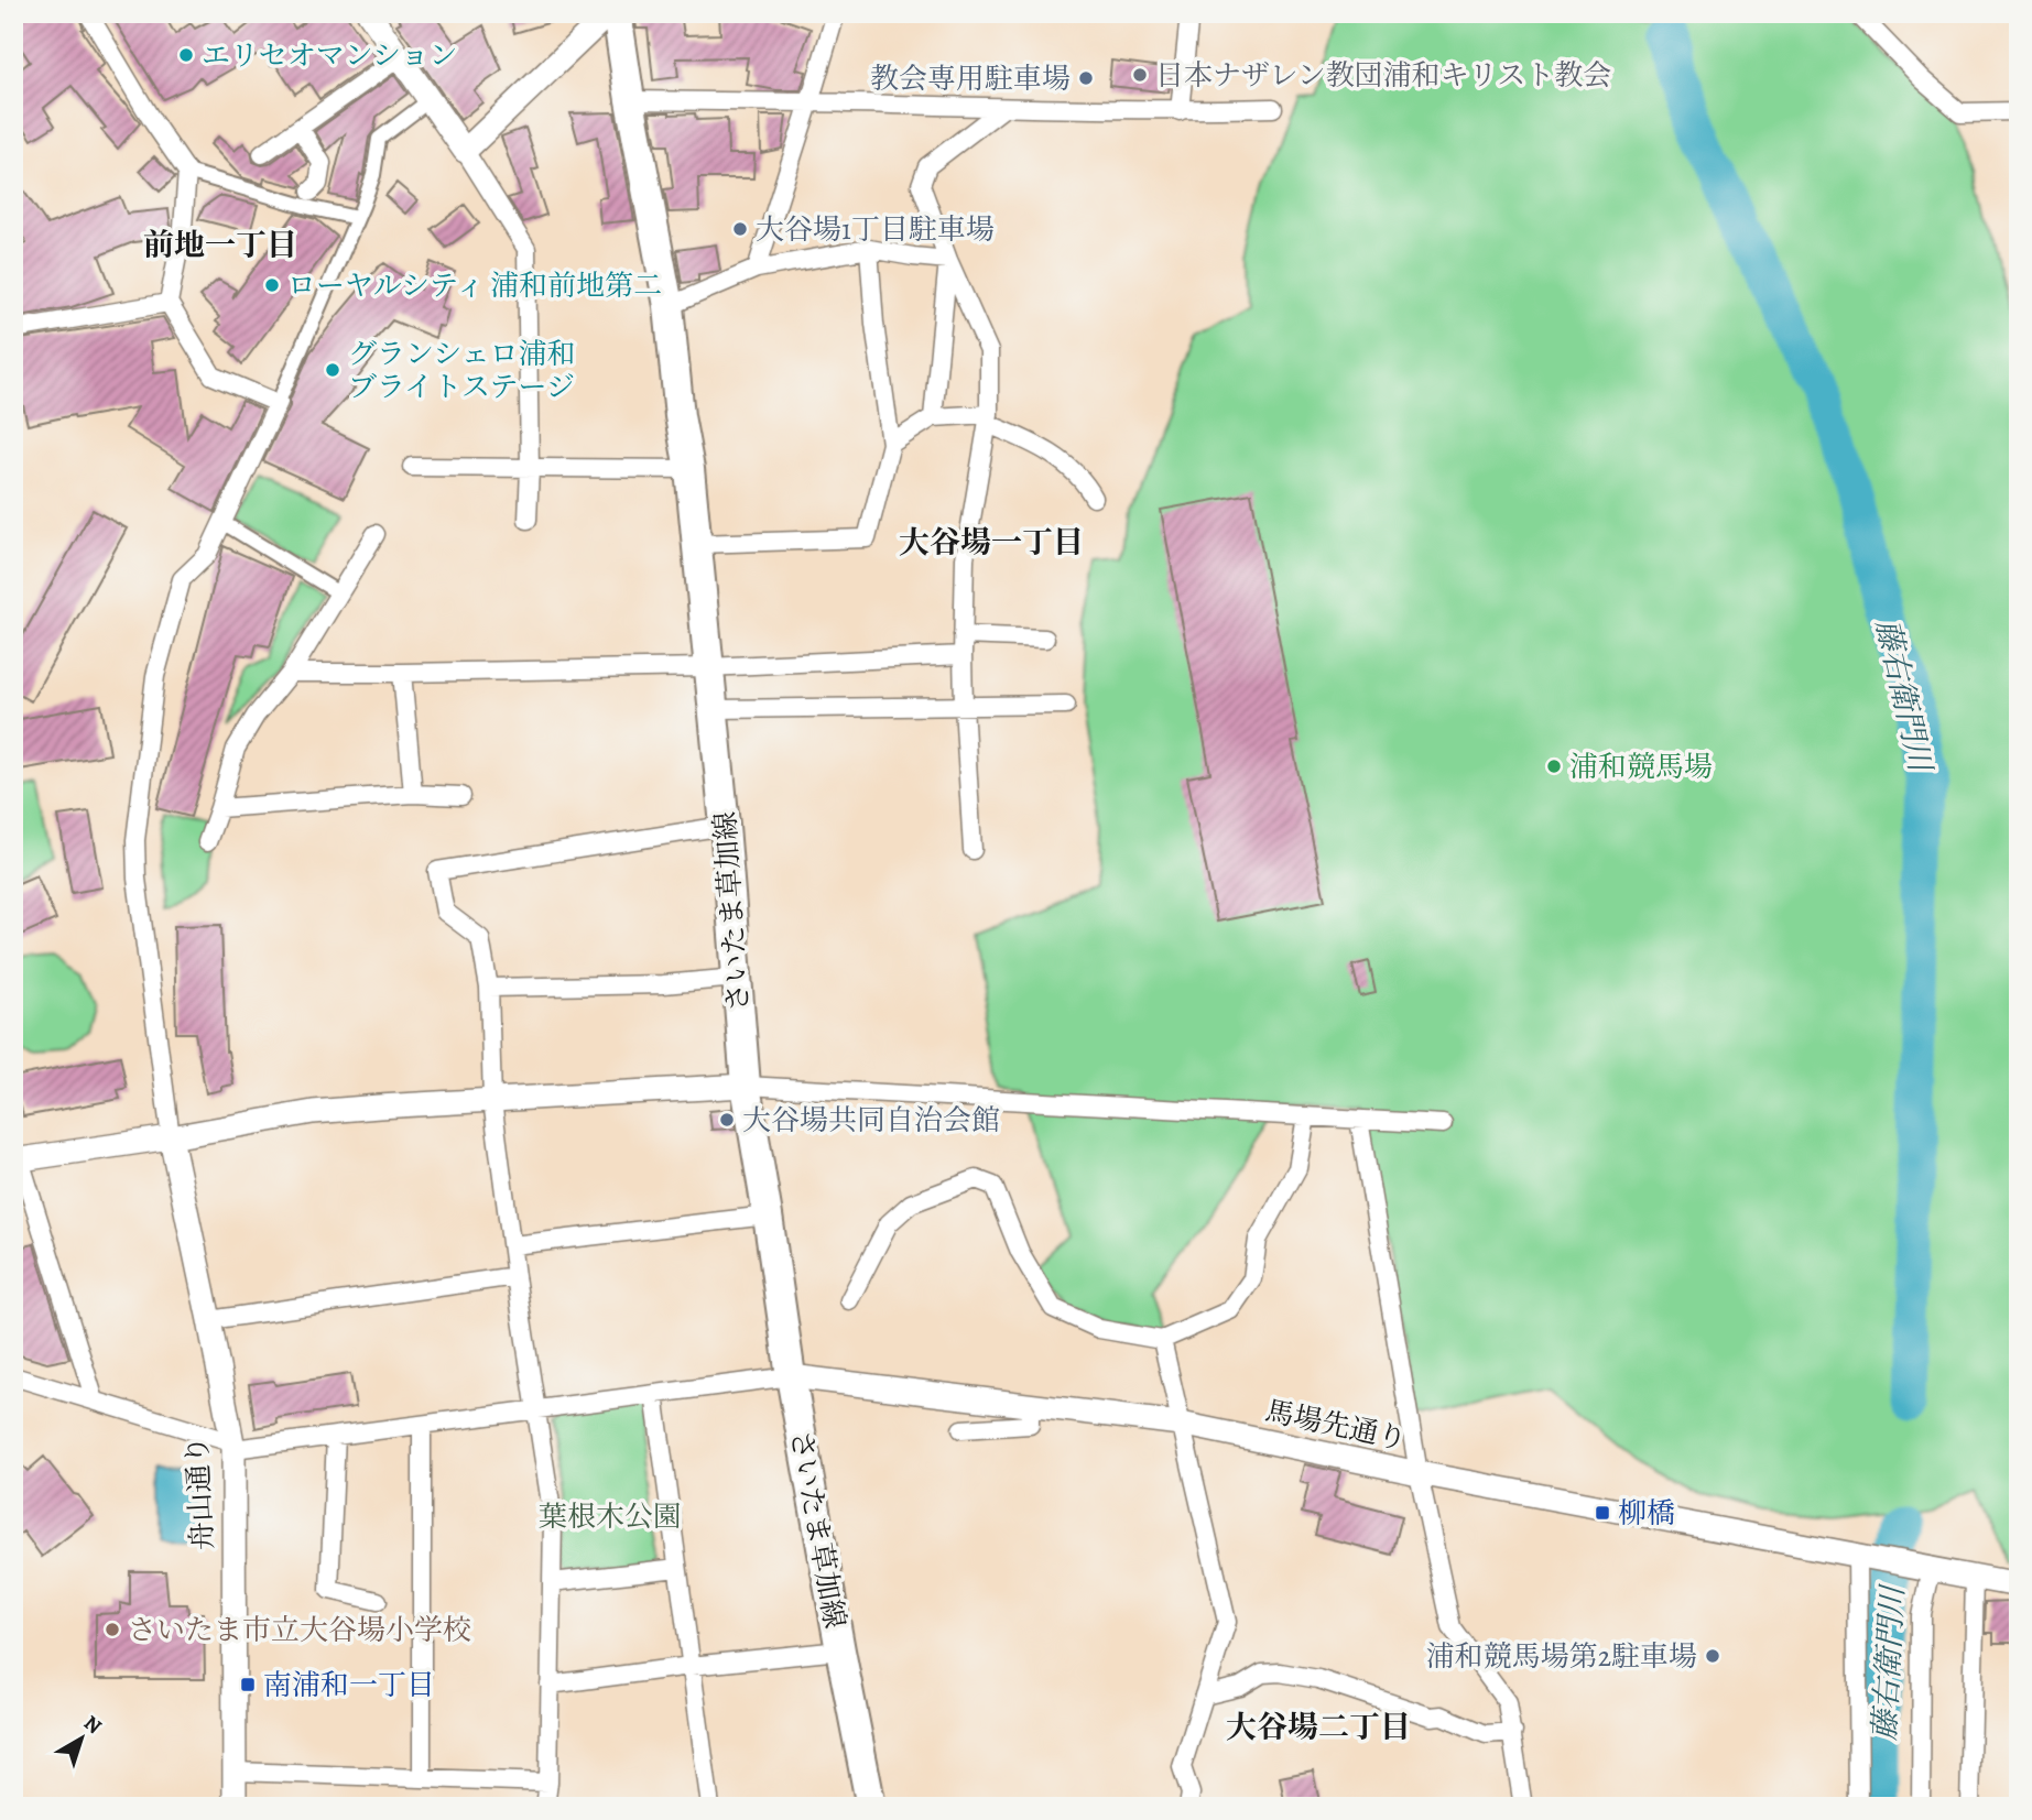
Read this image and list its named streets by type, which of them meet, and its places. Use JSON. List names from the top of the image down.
{
  "streets": {
    "main road": ["さいたま草加線"],
    "street": ["馬場先通り", "舟山通り"]
  },
  "crossings": [
    ["さいたま草加線", "馬場先通り"]
  ],
  "districts": ["前地一丁目", "大谷場一丁目", "大谷場二丁目"],
  "water": ["藤右衛門川"],
  "parks": ["葉根木公園"],
  "places": {
    "other": [
      "エリセオマンション",
      "日本ナザレン教団浦和キリスト教会",
      "教会専用駐車場",
      "大谷場1丁目駐車場",
      "ローヤルシティ 浦和前地第二",
      "グランシェロ浦和 ブライトステージ",
      "浦和競馬場",
      "大谷場共同自治会館",
      "さいたま市立大谷場小学校",
      "浦和競馬場第2駐車場"
    ],
    "transit": ["柳橋", "南浦和一丁目"]
  },
  "north": "top right"
}
